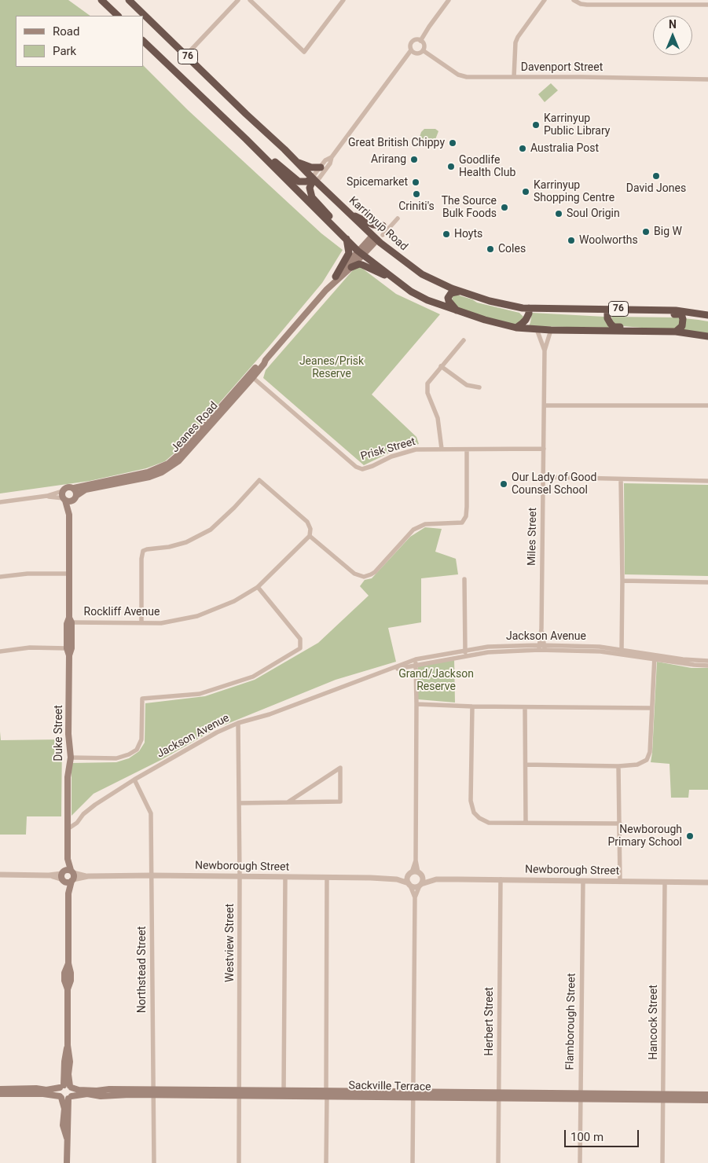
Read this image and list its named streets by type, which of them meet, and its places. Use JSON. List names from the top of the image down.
{
  "streets": {
    "highway": ["76", "Karrinyup Road"],
    "main road": ["Jeanes Road", "Duke Street", "Sackville Terrace"],
    "street": [
      "Davenport Street",
      "Prisk Street",
      "Miles Street",
      "Rockliff Avenue",
      "Jackson Avenue",
      "Newborough Street",
      "Westview Street",
      "Northstead Street",
      "Herbert Street",
      "Flamborough Street",
      "Hancock Street"
    ]
  },
  "crossings": [
    ["76", "Jeanes Road"],
    ["76", "Miles Street"],
    ["Karrinyup Road", "Jeanes Road"],
    ["Jeanes Road", "Prisk Street"],
    ["Jeanes Road", "Duke Street"],
    ["Prisk Street", "Miles Street"],
    ["Miles Street", "Jackson Avenue"],
    ["Rockliff Avenue", "Duke Street"],
    ["Jackson Avenue", "Duke Street"],
    ["Jackson Avenue", "Westview Street"],
    ["Jackson Avenue", "Northstead Street"],
    ["Duke Street", "Newborough Street"],
    ["Duke Street", "Sackville Terrace"],
    ["Newborough Street", "Westview Street"],
    ["Newborough Street", "Northstead Street"],
    ["Newborough Street", "Herbert Street"],
    ["Newborough Street", "Flamborough Street"],
    ["Newborough Street", "Hancock Street"],
    ["Westview Street", "Sackville Terrace"],
    ["Northstead Street", "Sackville Terrace"],
    ["Herbert Street", "Sackville Terrace"],
    ["Flamborough Street", "Sackville Terrace"],
    ["Hancock Street", "Sackville Terrace"]
  ],
  "parks": ["Jeanes/Prisk Reserve", "Grand/Jackson Reserve"],
  "places": [
    "Karrinyup Public Library",
    "Great British Chippy",
    "Australia Post",
    "Arirang",
    "Goodlife Health Club",
    "David Jones",
    "Spicemarket",
    "Karrinyup Shopping Centre",
    "Criniti's",
    "The Source Bulk Foods",
    "Soul Origin",
    "Big W",
    "Hoyts",
    "Woolworths",
    "Coles",
    "Our Lady of Good Counsel School",
    "Newborough Primary School"
  ],
  "legend": ["Road", "Park"],
  "scale_bar": "100 m",
  "north": "top"
}
